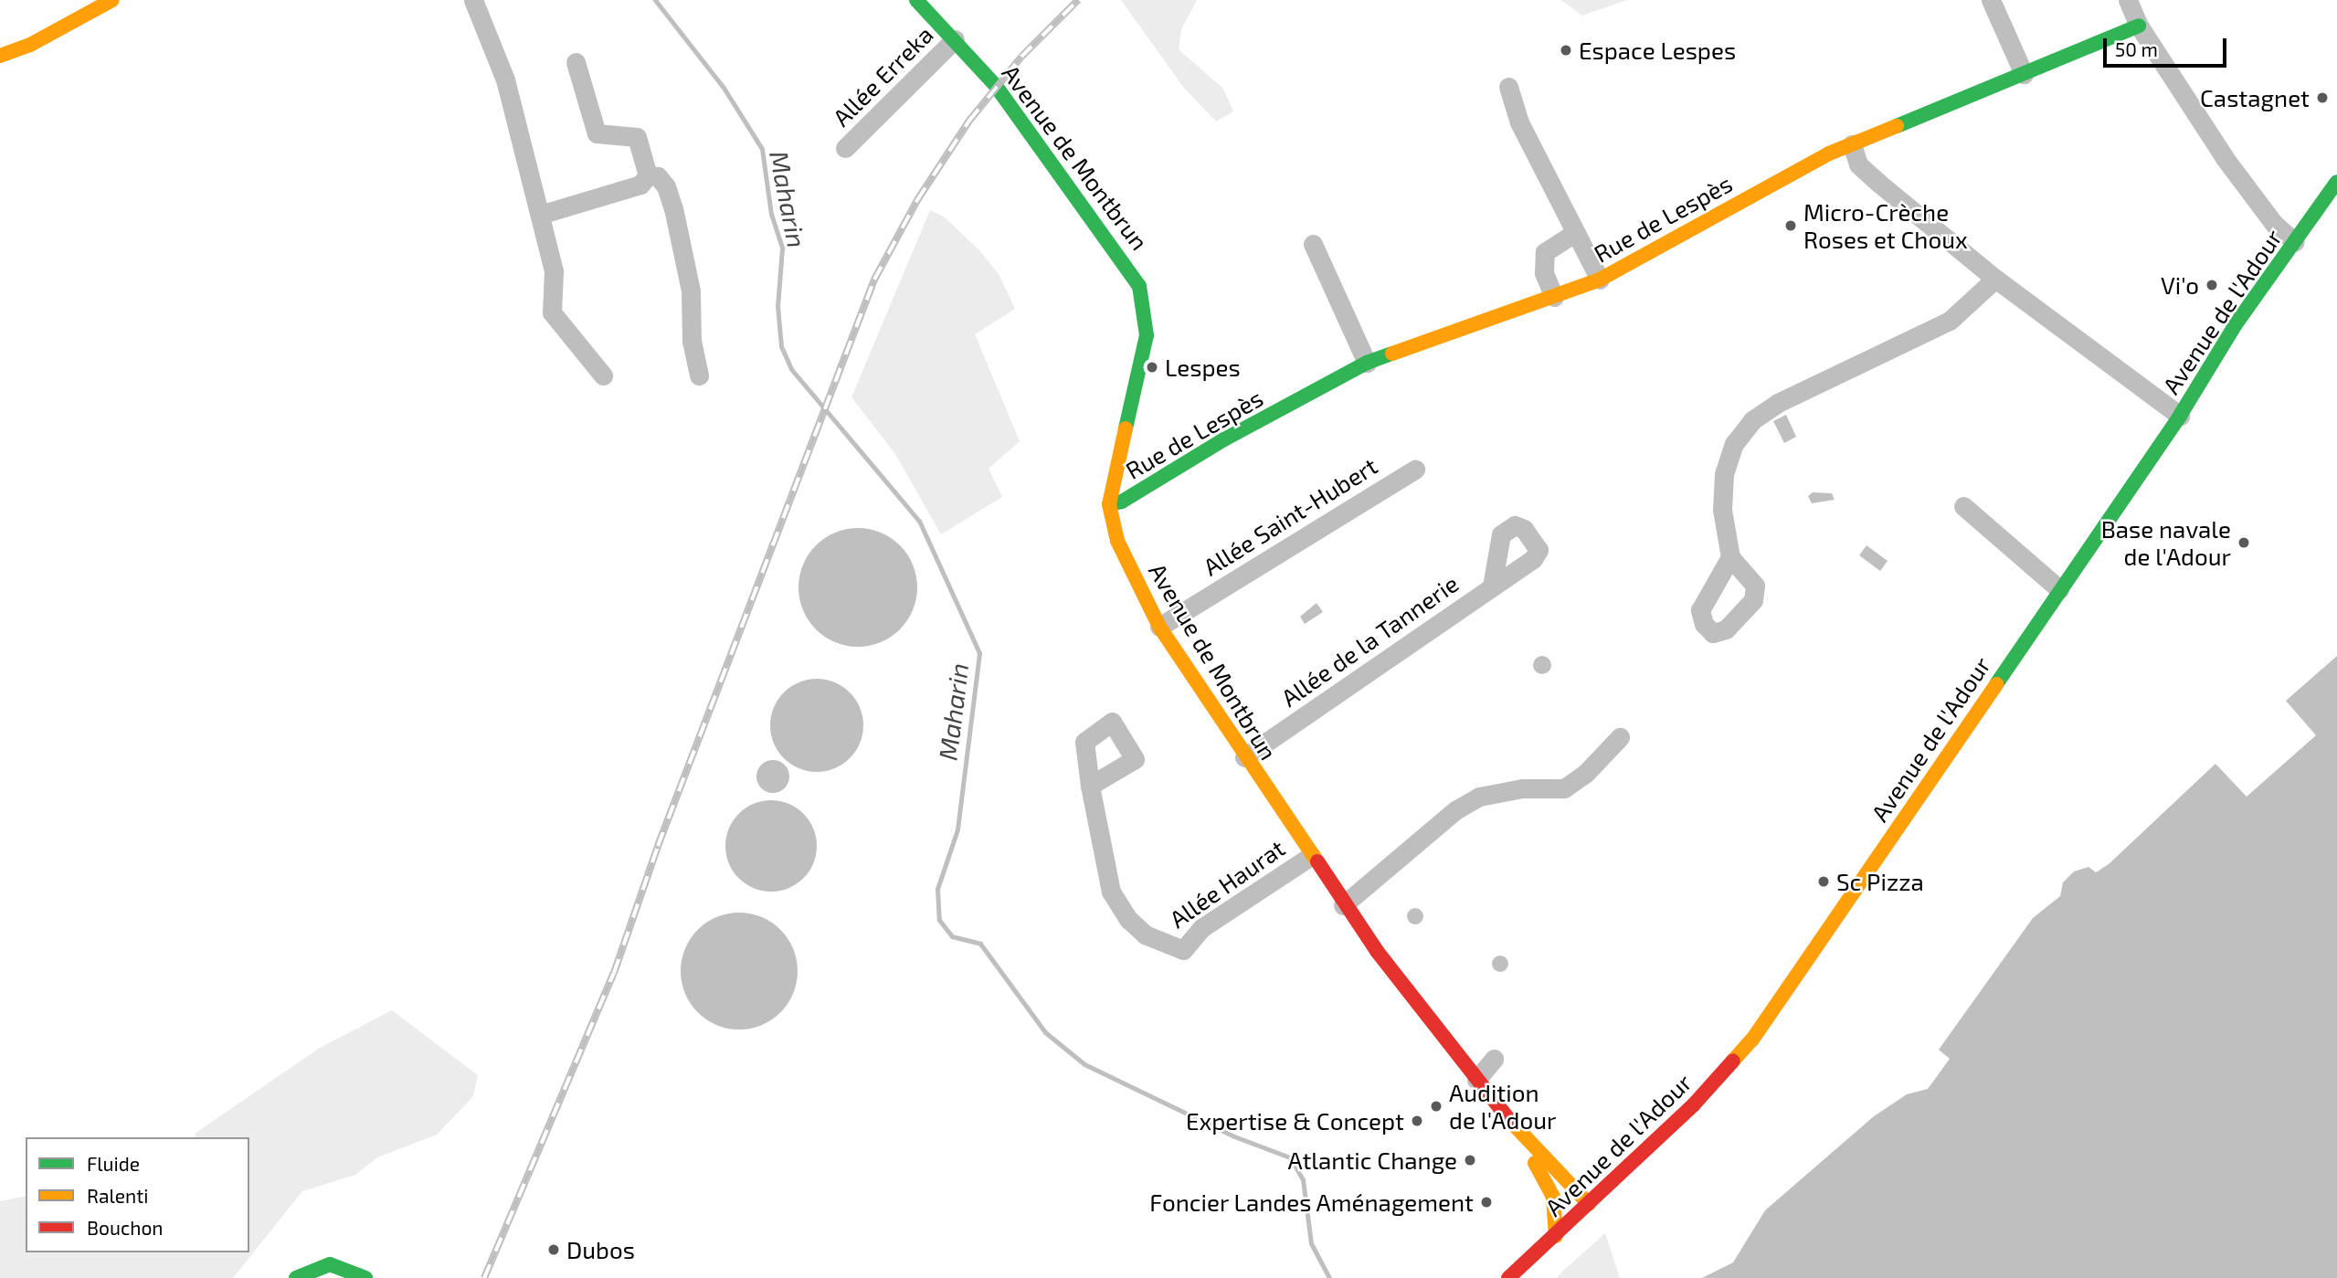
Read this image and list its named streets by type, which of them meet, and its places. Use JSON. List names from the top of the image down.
{
  "streets": {
    "street": [
      "Allée Erreka",
      "Avenue de Montbrun",
      "Rue de Lespès",
      "Avenue de l'Adour",
      "Allée Saint-Hubert",
      "Allée de la Tannerie",
      "Allée Haurat"
    ]
  },
  "crossings": [
    ["Allée Erreka", "Avenue de Montbrun"],
    ["Avenue de Montbrun", "Rue de Lespès"],
    ["Avenue de Montbrun", "Avenue de l'Adour"],
    ["Avenue de Montbrun", "Allée Saint-Hubert"],
    ["Avenue de Montbrun", "Allée de la Tannerie"],
    ["Avenue de Montbrun", "Allée Haurat"]
  ],
  "water": ["Maharin"],
  "places": [
    "Espace Lespes",
    "Castagnet",
    "Micro-Crèche Roses et Choux",
    "Vi'o",
    "Lespes",
    "Base navale de l'Adour",
    "Sc Pizza",
    "Audition de l'Adour",
    "Expertise & Concept",
    "Atlantic Change",
    "Foncier Landes Aménagement",
    "Dubos"
  ],
  "legend": ["Fluide", "Ralenti", "Bouchon"],
  "scale_bar": "50 m"
}
